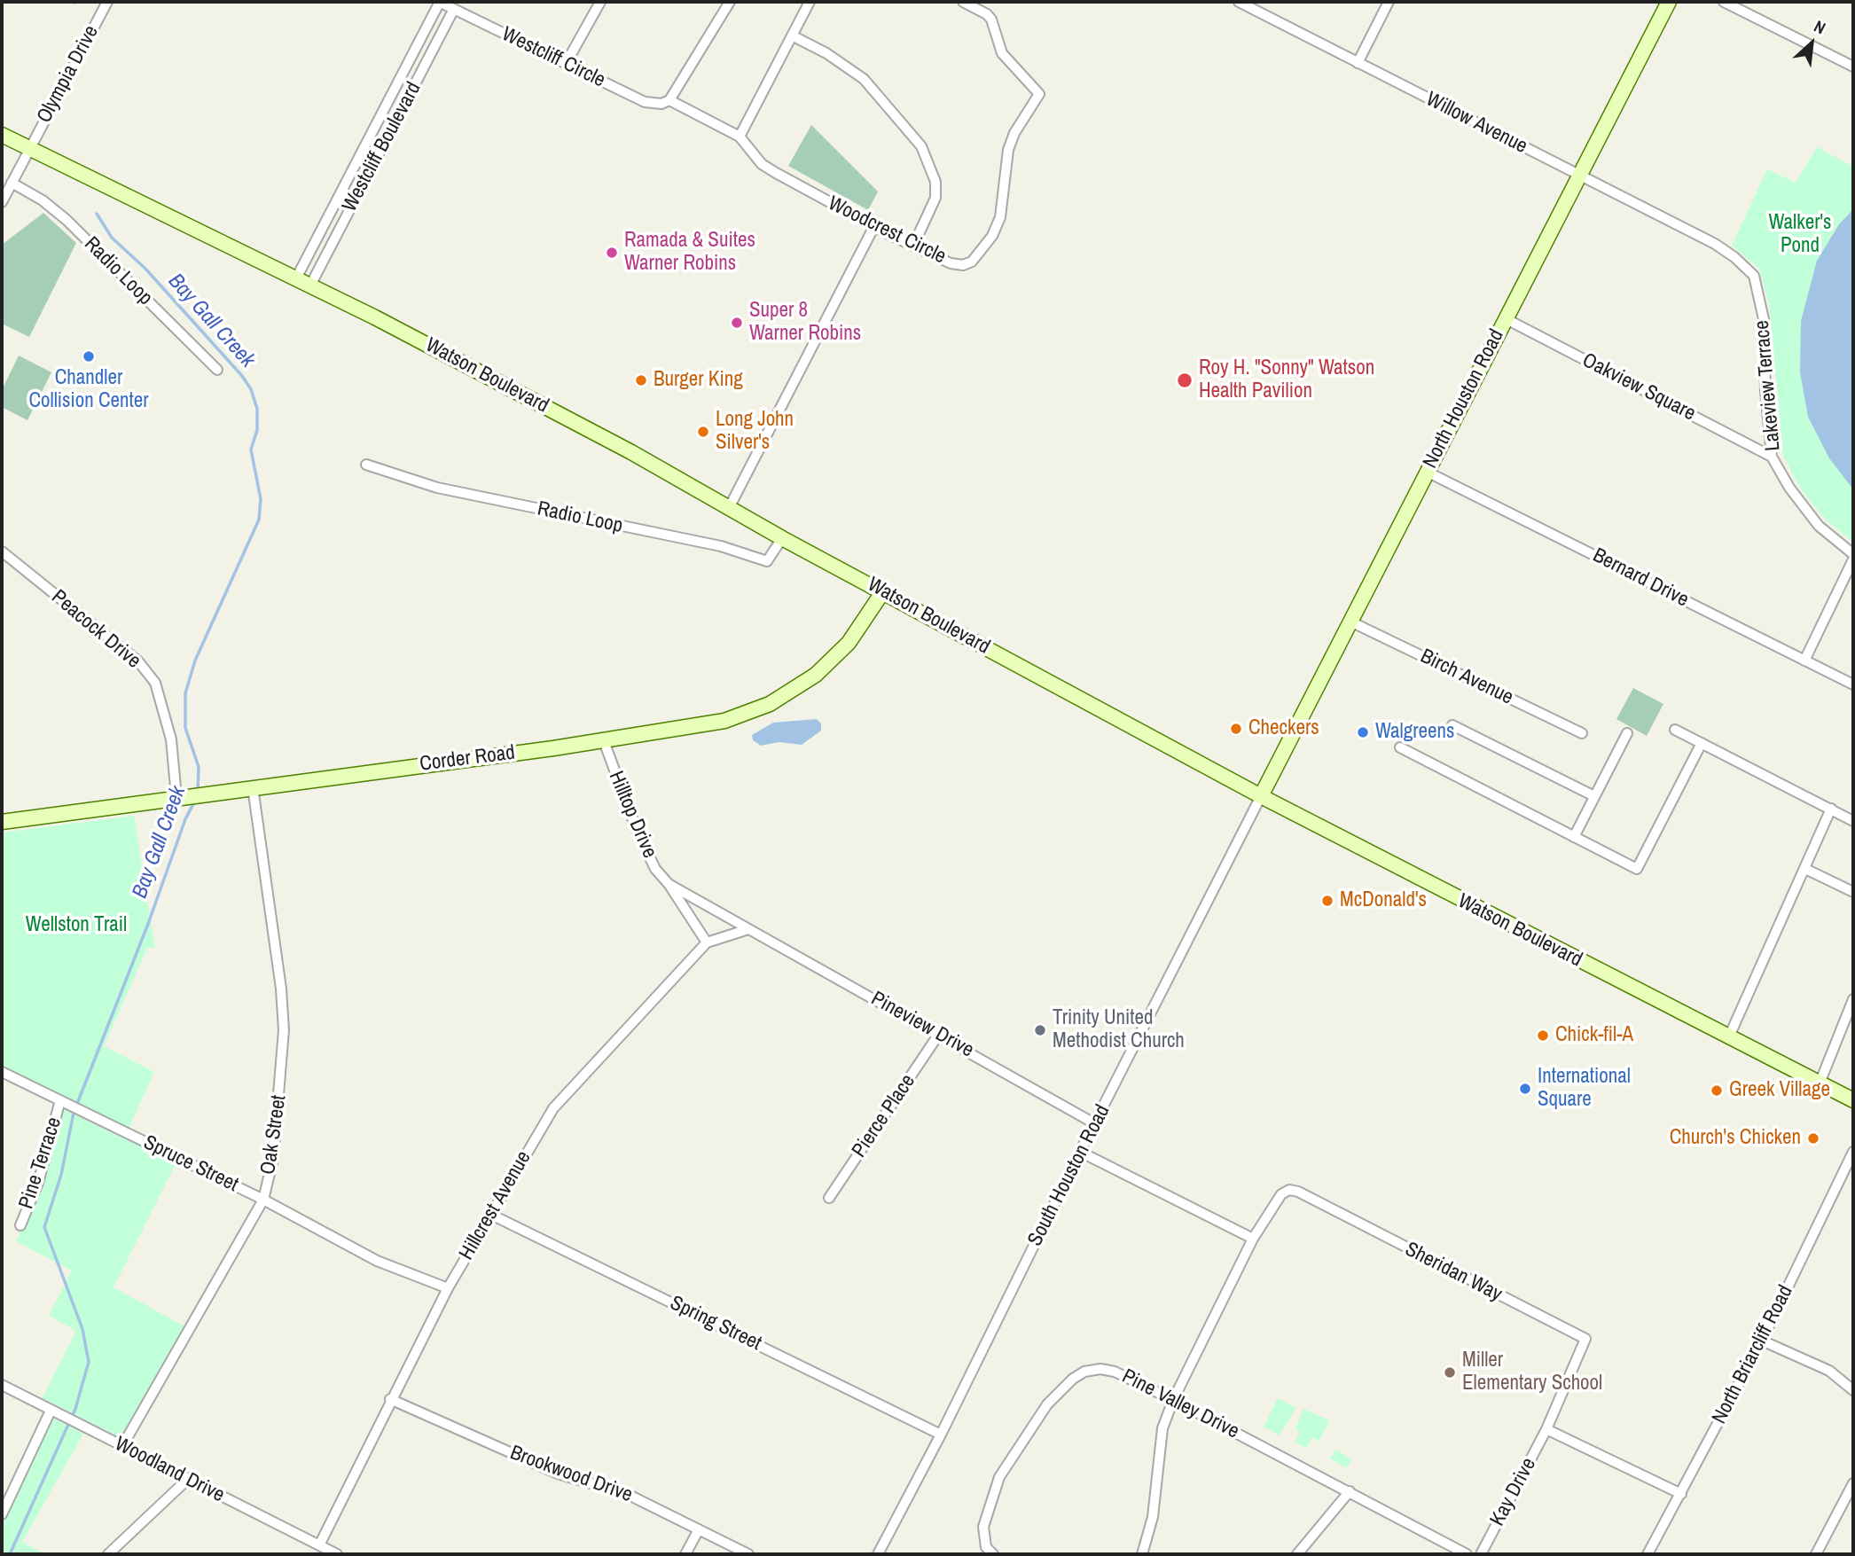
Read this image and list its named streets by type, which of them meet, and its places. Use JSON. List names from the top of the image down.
{
  "streets": {
    "main road": ["Watson Boulevard", "North Houston Road", "Corder Road"],
    "street": [
      "Westcliff Circle",
      "Olympia Drive",
      "Willow Avenue",
      "Westcliff Boulevard",
      "Woodcrest Circle",
      "Radio Loop",
      "Lakeview Terrace",
      "Oakview Square",
      "Bernard Drive",
      "Peacock Drive",
      "Birch Avenue",
      "Hilltop Drive",
      "Pineview Drive",
      "Pierce Place",
      "Oak Street",
      "Pine Terrace",
      "Spruce Street",
      "South Houston Road",
      "Hillcrest Avenue",
      "Sheridan Way",
      "Spring Street",
      "North Briarcliff Road",
      "Pine Valley Drive",
      "Woodland Drive",
      "Brookwood Drive",
      "Kay Drive"
    ]
  },
  "crossings": [
    ["Westcliff Circle", "Westcliff Boulevard"],
    ["Westcliff Circle", "Woodcrest Circle"],
    ["Olympia Drive", "Watson Boulevard"],
    ["Willow Avenue", "Lakeview Terrace"],
    ["Willow Avenue", "North Houston Road"],
    ["Westcliff Boulevard", "Watson Boulevard"],
    ["Radio Loop", "Watson Boulevard"],
    ["Watson Boulevard", "North Houston Road"],
    ["Watson Boulevard", "Corder Road"],
    ["Watson Boulevard", "South Houston Road"],
    ["Lakeview Terrace", "Oakview Square"],
    ["Oakview Square", "North Houston Road"],
    ["North Houston Road", "Bernard Drive"],
    ["North Houston Road", "Birch Avenue"],
    ["North Houston Road", "South Houston Road"],
    ["Peacock Drive", "Corder Road"],
    ["Corder Road", "Hilltop Drive"],
    ["Corder Road", "Oak Street"],
    ["Hilltop Drive", "Pineview Drive"],
    ["Hilltop Drive", "Hillcrest Avenue"],
    ["Pineview Drive", "Pierce Place"],
    ["Pineview Drive", "South Houston Road"],
    ["Pineview Drive", "Hillcrest Avenue"],
    ["Oak Street", "Spruce Street"],
    ["Oak Street", "Woodland Drive"],
    ["Pine Terrace", "Spruce Street"],
    ["Spruce Street", "Hillcrest Avenue"],
    ["South Houston Road", "Spring Street"],
    ["Hillcrest Avenue", "Spring Street"],
    ["Hillcrest Avenue", "Woodland Drive"],
    ["Hillcrest Avenue", "Brookwood Drive"],
    ["Sheridan Way", "Pine Valley Drive"],
    ["Sheridan Way", "Kay Drive"]
  ],
  "water": ["Bay Gall Creek"],
  "parks": ["Walker's Pond", "Wellston Trail"],
  "places": [
    "Ramada & Suites Warner Robins",
    "Super 8 Warner Robins",
    "Chandler Collision Center",
    "Burger King",
    "Roy H. \"Sonny\" Watson Health Pavilion",
    "Long John Silver's",
    "Checkers",
    "Walgreens",
    "McDonald's",
    "Trinity United Methodist Church",
    "Chick-fil-A",
    "International Square",
    "Greek Village",
    "Church's Chicken",
    "Miller Elementary School"
  ],
  "north": "top right"
}
